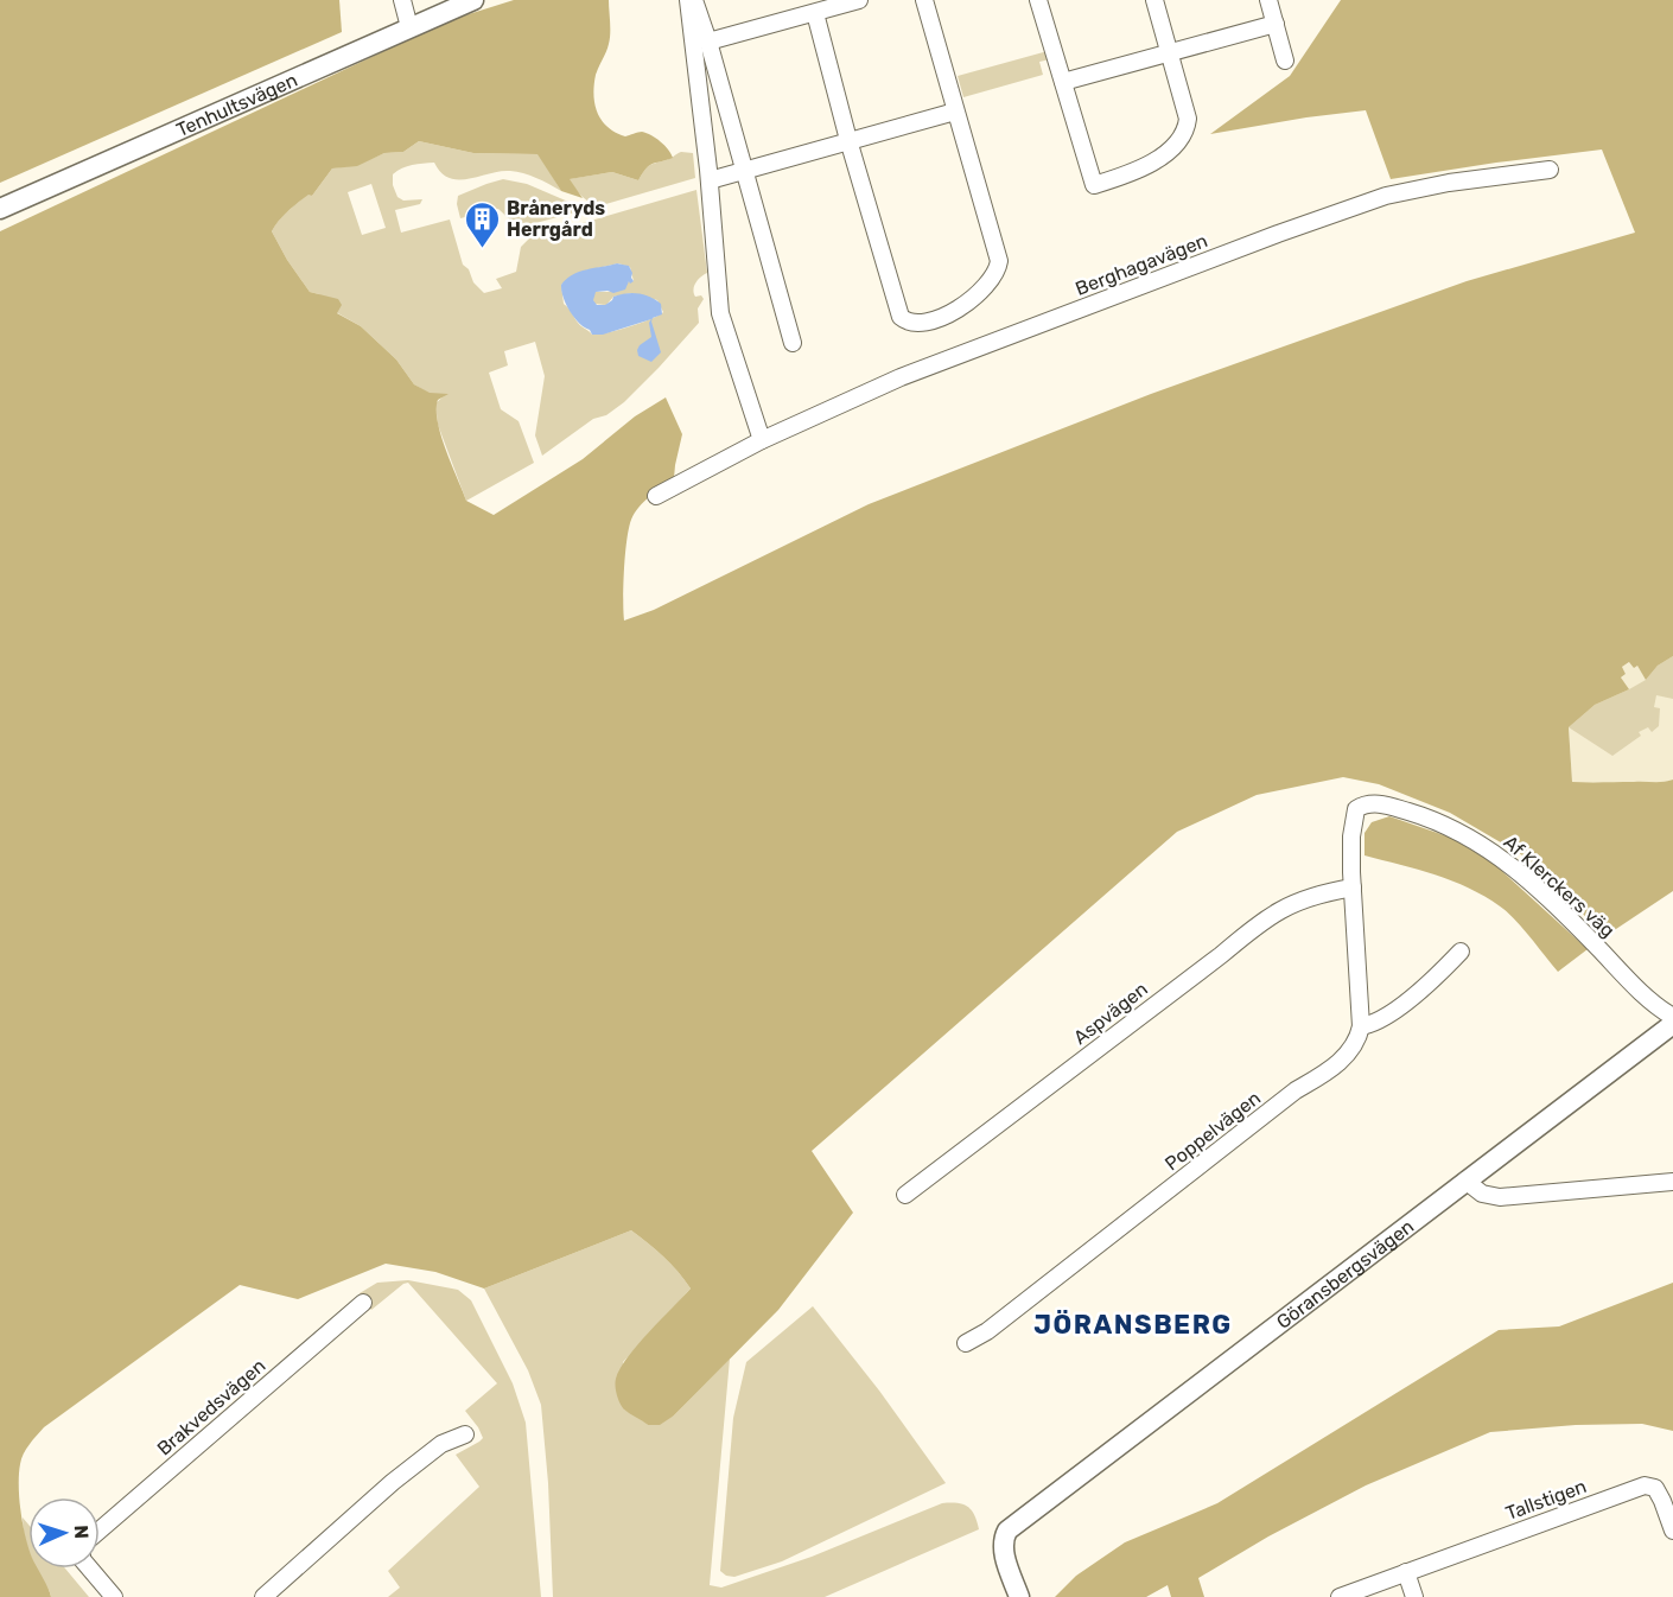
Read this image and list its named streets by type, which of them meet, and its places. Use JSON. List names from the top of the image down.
{
  "streets": {
    "street": [
      "Tenhultsvägen",
      "Berghagavägen",
      "Af Klerckers väg",
      "Aspvägen",
      "Poppelvägen",
      "Göransbergsvägen",
      "Brakvedsvägen",
      "Tallstigen"
    ]
  },
  "crossings": [
    ["Af Klerckers väg", "Aspvägen"]
  ],
  "districts": ["JÖRANSBERG"],
  "places": {
    "building": ["Bråneryds Herrgård"]
  },
  "north": "right"
}
